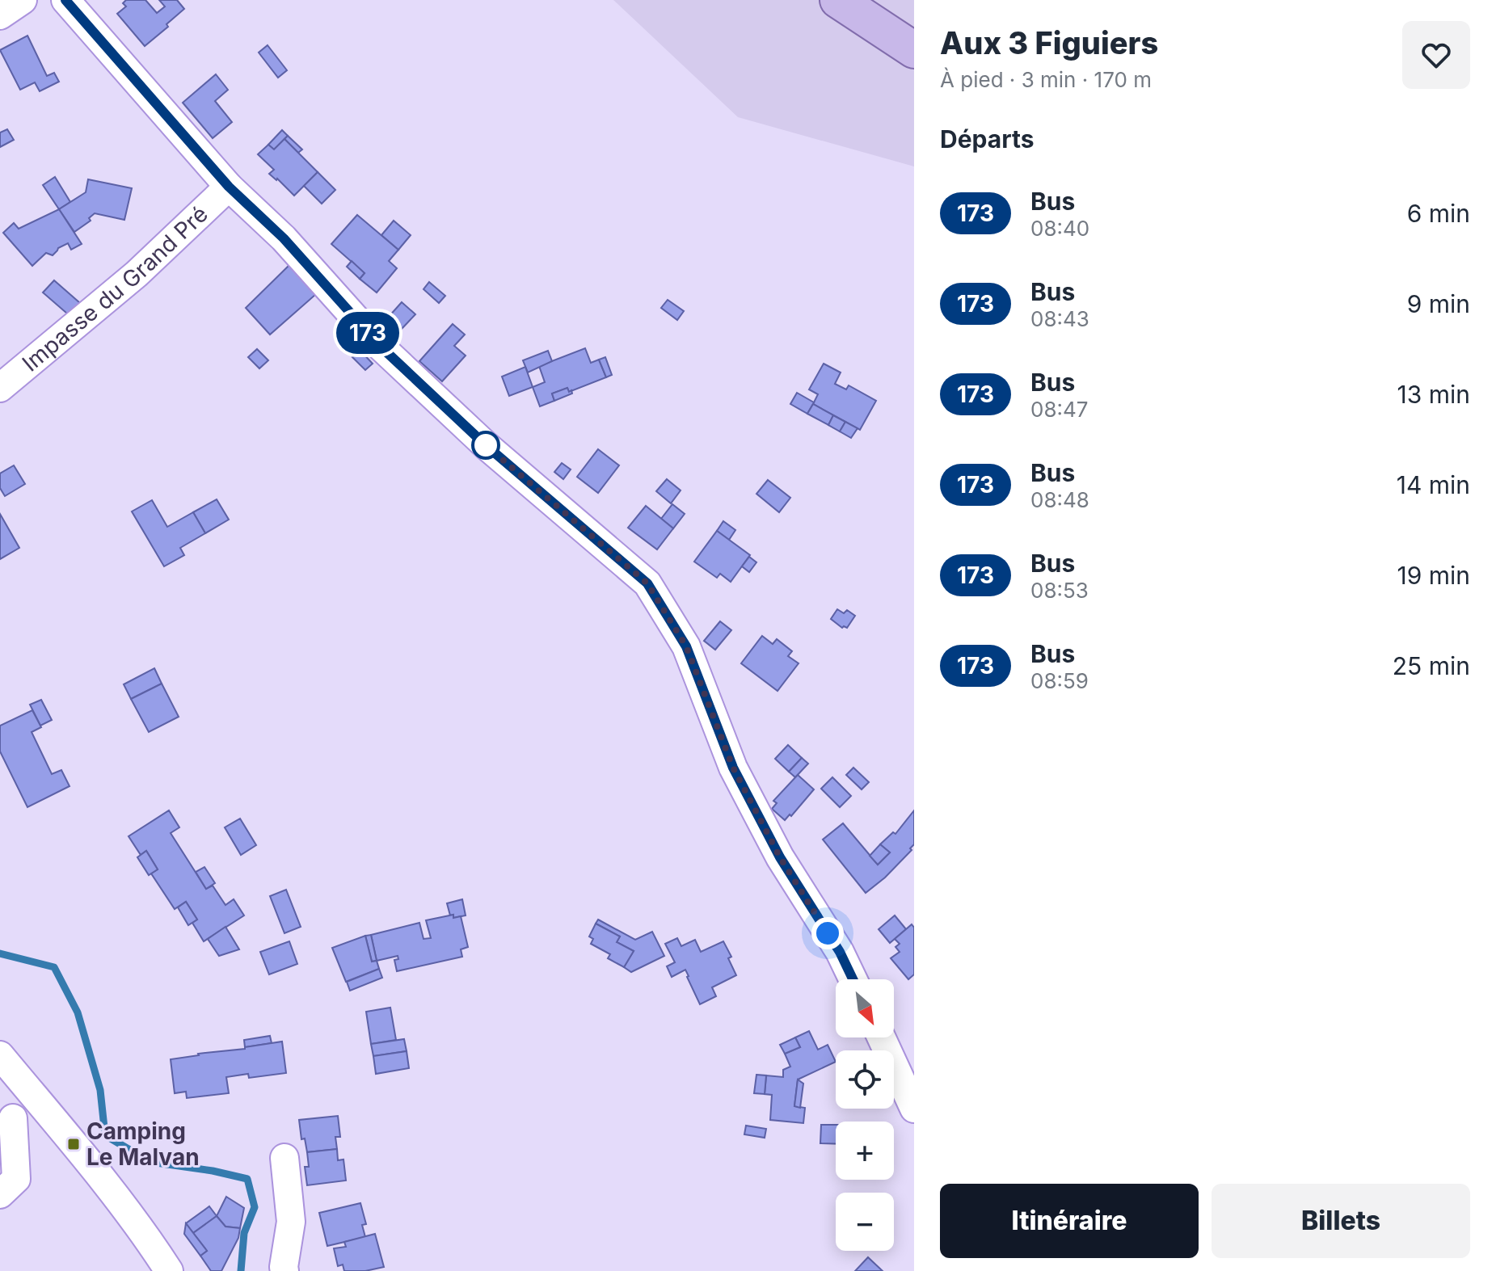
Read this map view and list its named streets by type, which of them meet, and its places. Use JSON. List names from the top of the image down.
{
  "streets": {
    "street": ["Impasse du Grand Pré"]
  },
  "places": {
    "transit": ["Camping Le Malvan"]
  },
  "lines": ["bus line 173"],
  "north": "bottom right",
  "page": {
    "on_map": "173",
    "heading": [
      ["Aux 3 Figuiers", "À pied · 3 min · 170 m"],
      "Départs"
    ],
    "list": [
      {
        "mark": "173",
        "name": "Bus",
        "note": "08:40",
        "value": "6 min"
      },
      {
        "mark": "173",
        "name": "Bus",
        "note": "08:43",
        "value": "9 min"
      },
      {
        "mark": "173",
        "name": "Bus",
        "note": "08:47",
        "value": "13 min"
      },
      {
        "mark": "173",
        "name": "Bus",
        "note": "08:48",
        "value": "14 min"
      },
      {
        "mark": "173",
        "name": "Bus",
        "note": "08:53",
        "value": "19 min"
      },
      {
        "mark": "173",
        "name": "Bus",
        "note": "08:59",
        "value": "25 min"
      }
    ],
    "map_buttons": ["+", "−"],
    "buttons": ["Itinéraire", "Billets"]
  }
}
